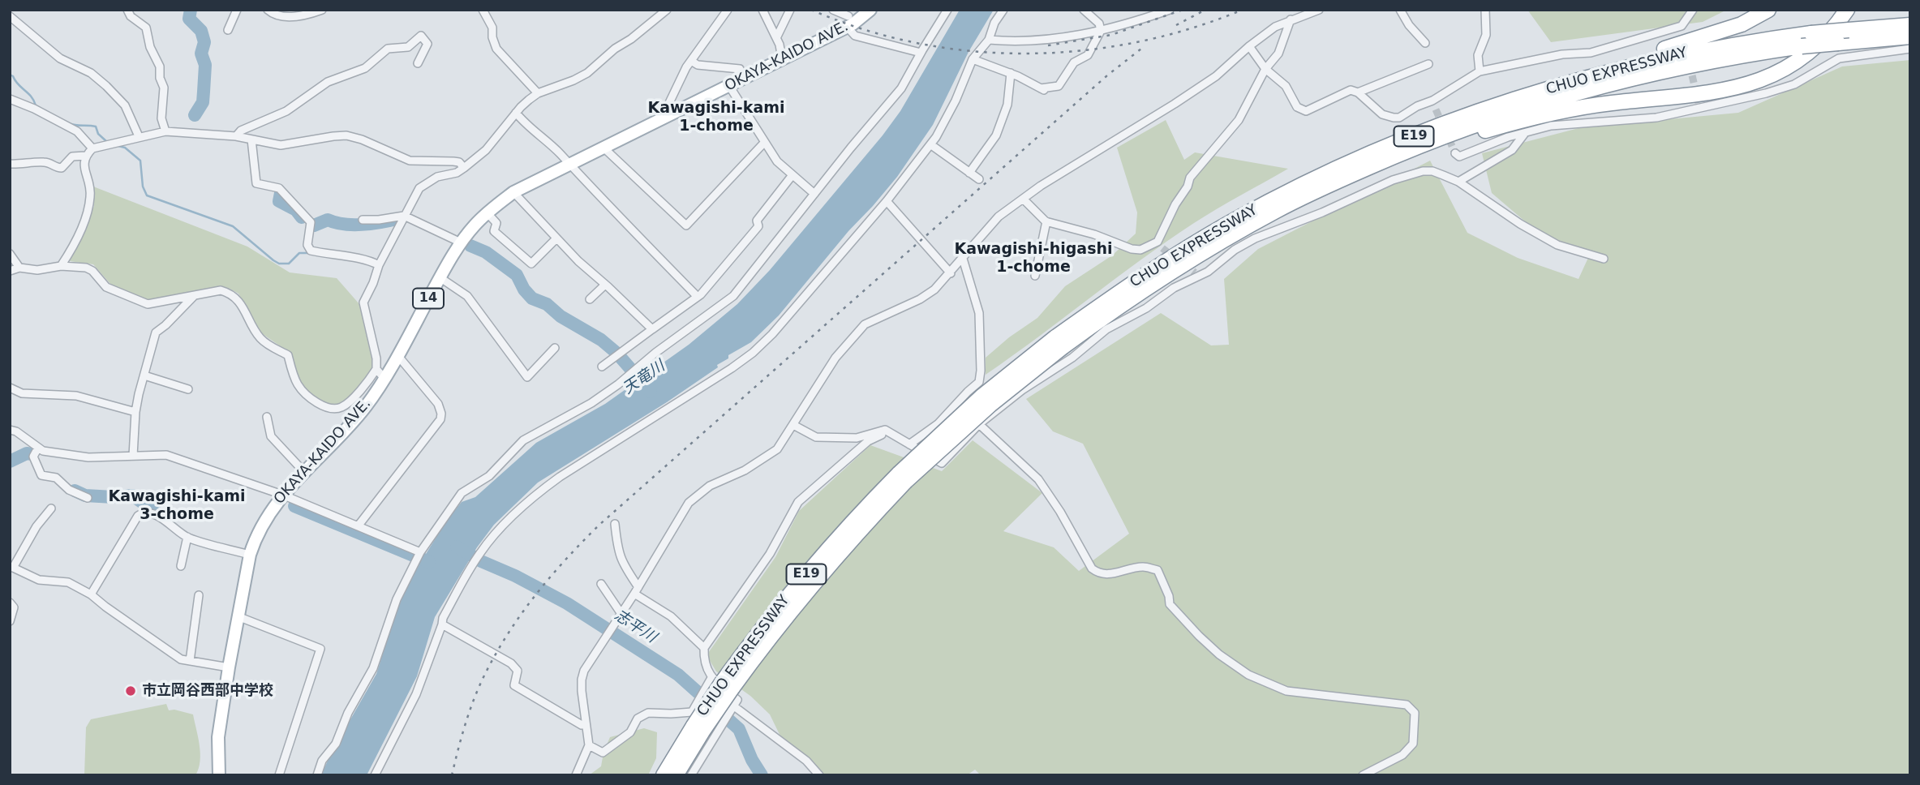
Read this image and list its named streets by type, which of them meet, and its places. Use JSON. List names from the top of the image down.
{
  "streets": {
    "highway": ["CHUO EXPRESSWAY", "E19"],
    "main road": ["OKAYA-KAIDO AVE.", "14"]
  },
  "districts": ["Kawagishi-kami 1-chome", "Kawagishi-higashi 1-chome", "Kawagishi-kami 3-chome"],
  "water": ["天竜川", "志平川"],
  "places": ["市立岡谷西部中学校"]
}
